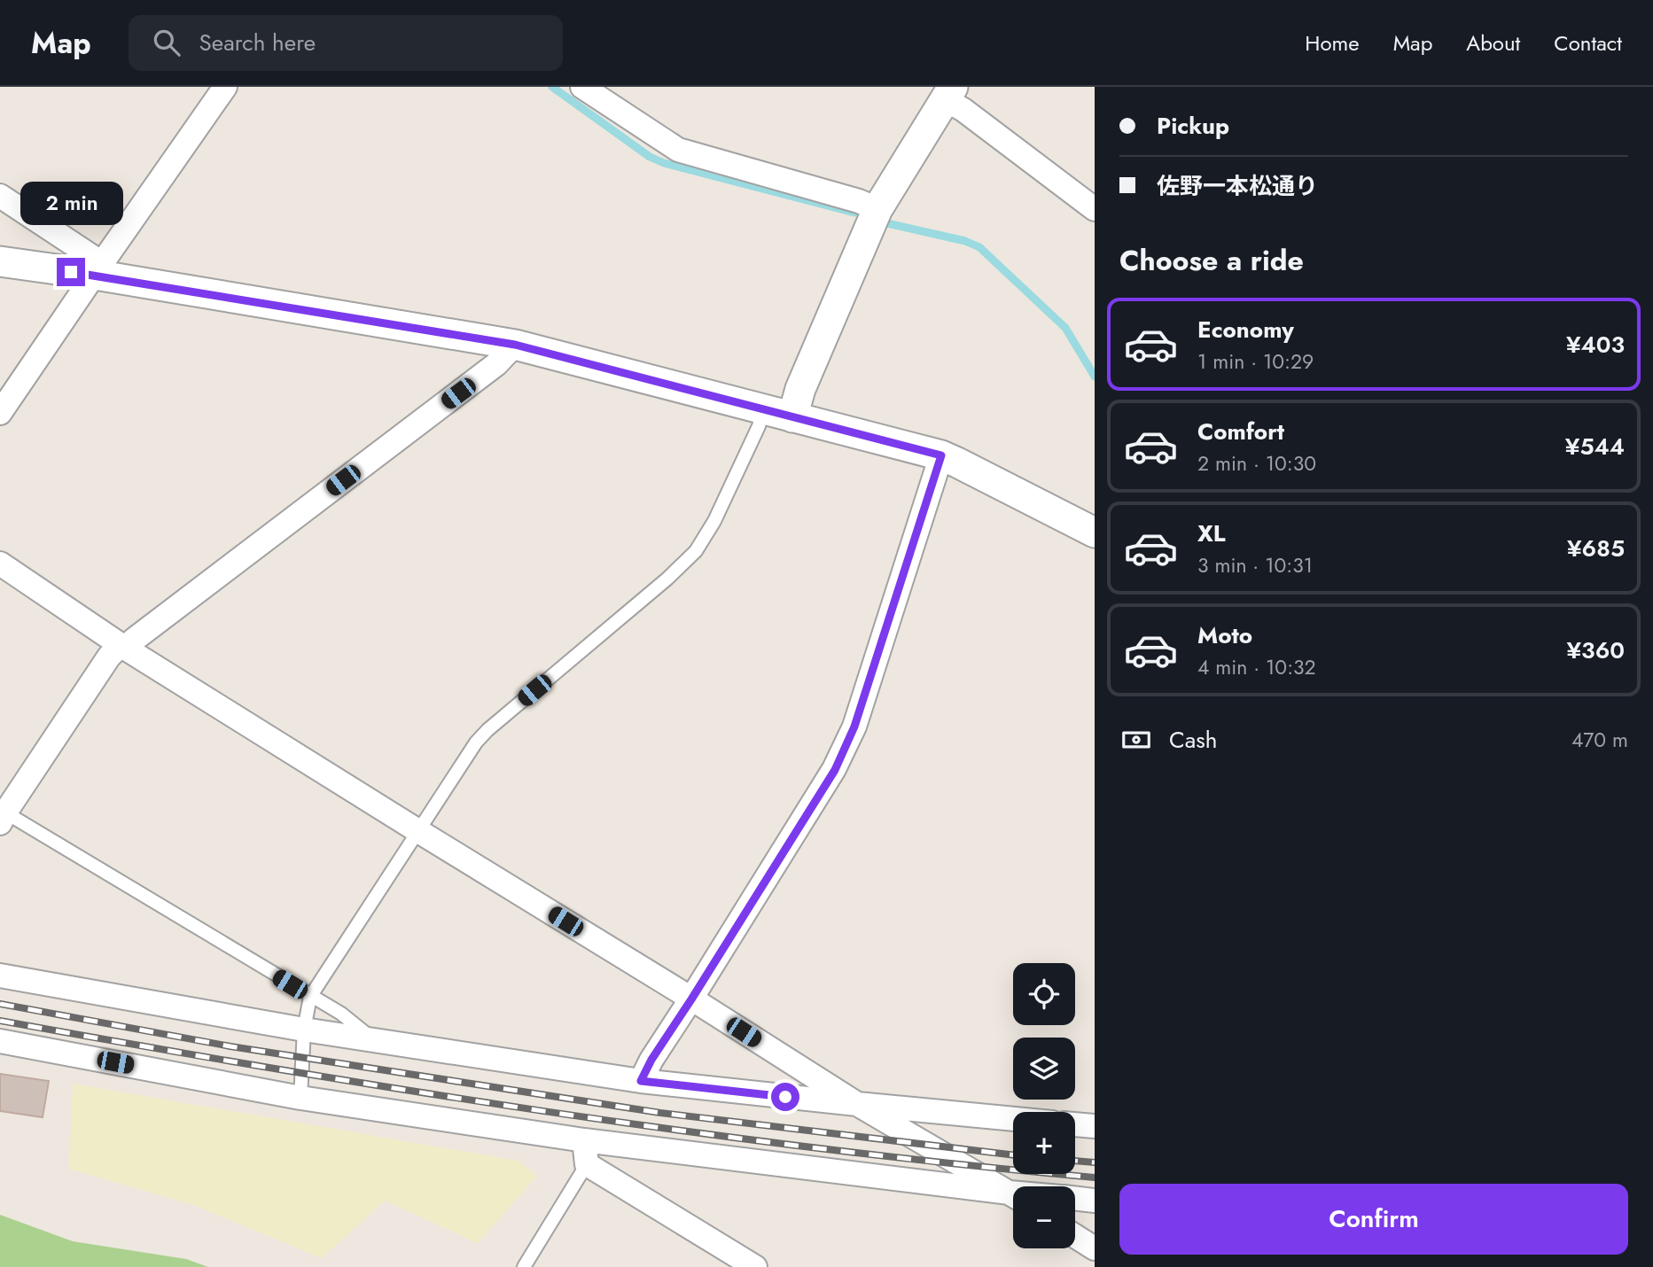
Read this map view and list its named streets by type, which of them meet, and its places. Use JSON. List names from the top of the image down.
{
  "page": {
    "header": "Map",
    "search": "Search here",
    "nav": [
      "Home",
      "Map",
      "About",
      "Contact"
    ],
    "banner": ["Pickup", "佐野一本松通り"],
    "bubble": "2 min",
    "heading": "Choose a ride",
    "list": [
      {
        "name": "Economy",
        "note": "1 min · 10:29",
        "value": "¥403"
      },
      {
        "name": "Comfort",
        "note": "2 min · 10:30",
        "value": "¥544"
      },
      {
        "name": "XL",
        "note": "3 min · 10:31",
        "value": "¥685"
      },
      {
        "name": "Moto",
        "note": "4 min · 10:32",
        "value": "¥360"
      }
    ],
    "pay": ["Cash", "470 m"],
    "map_buttons": ["+", "−"],
    "buttons": "Confirm"
  }
}
